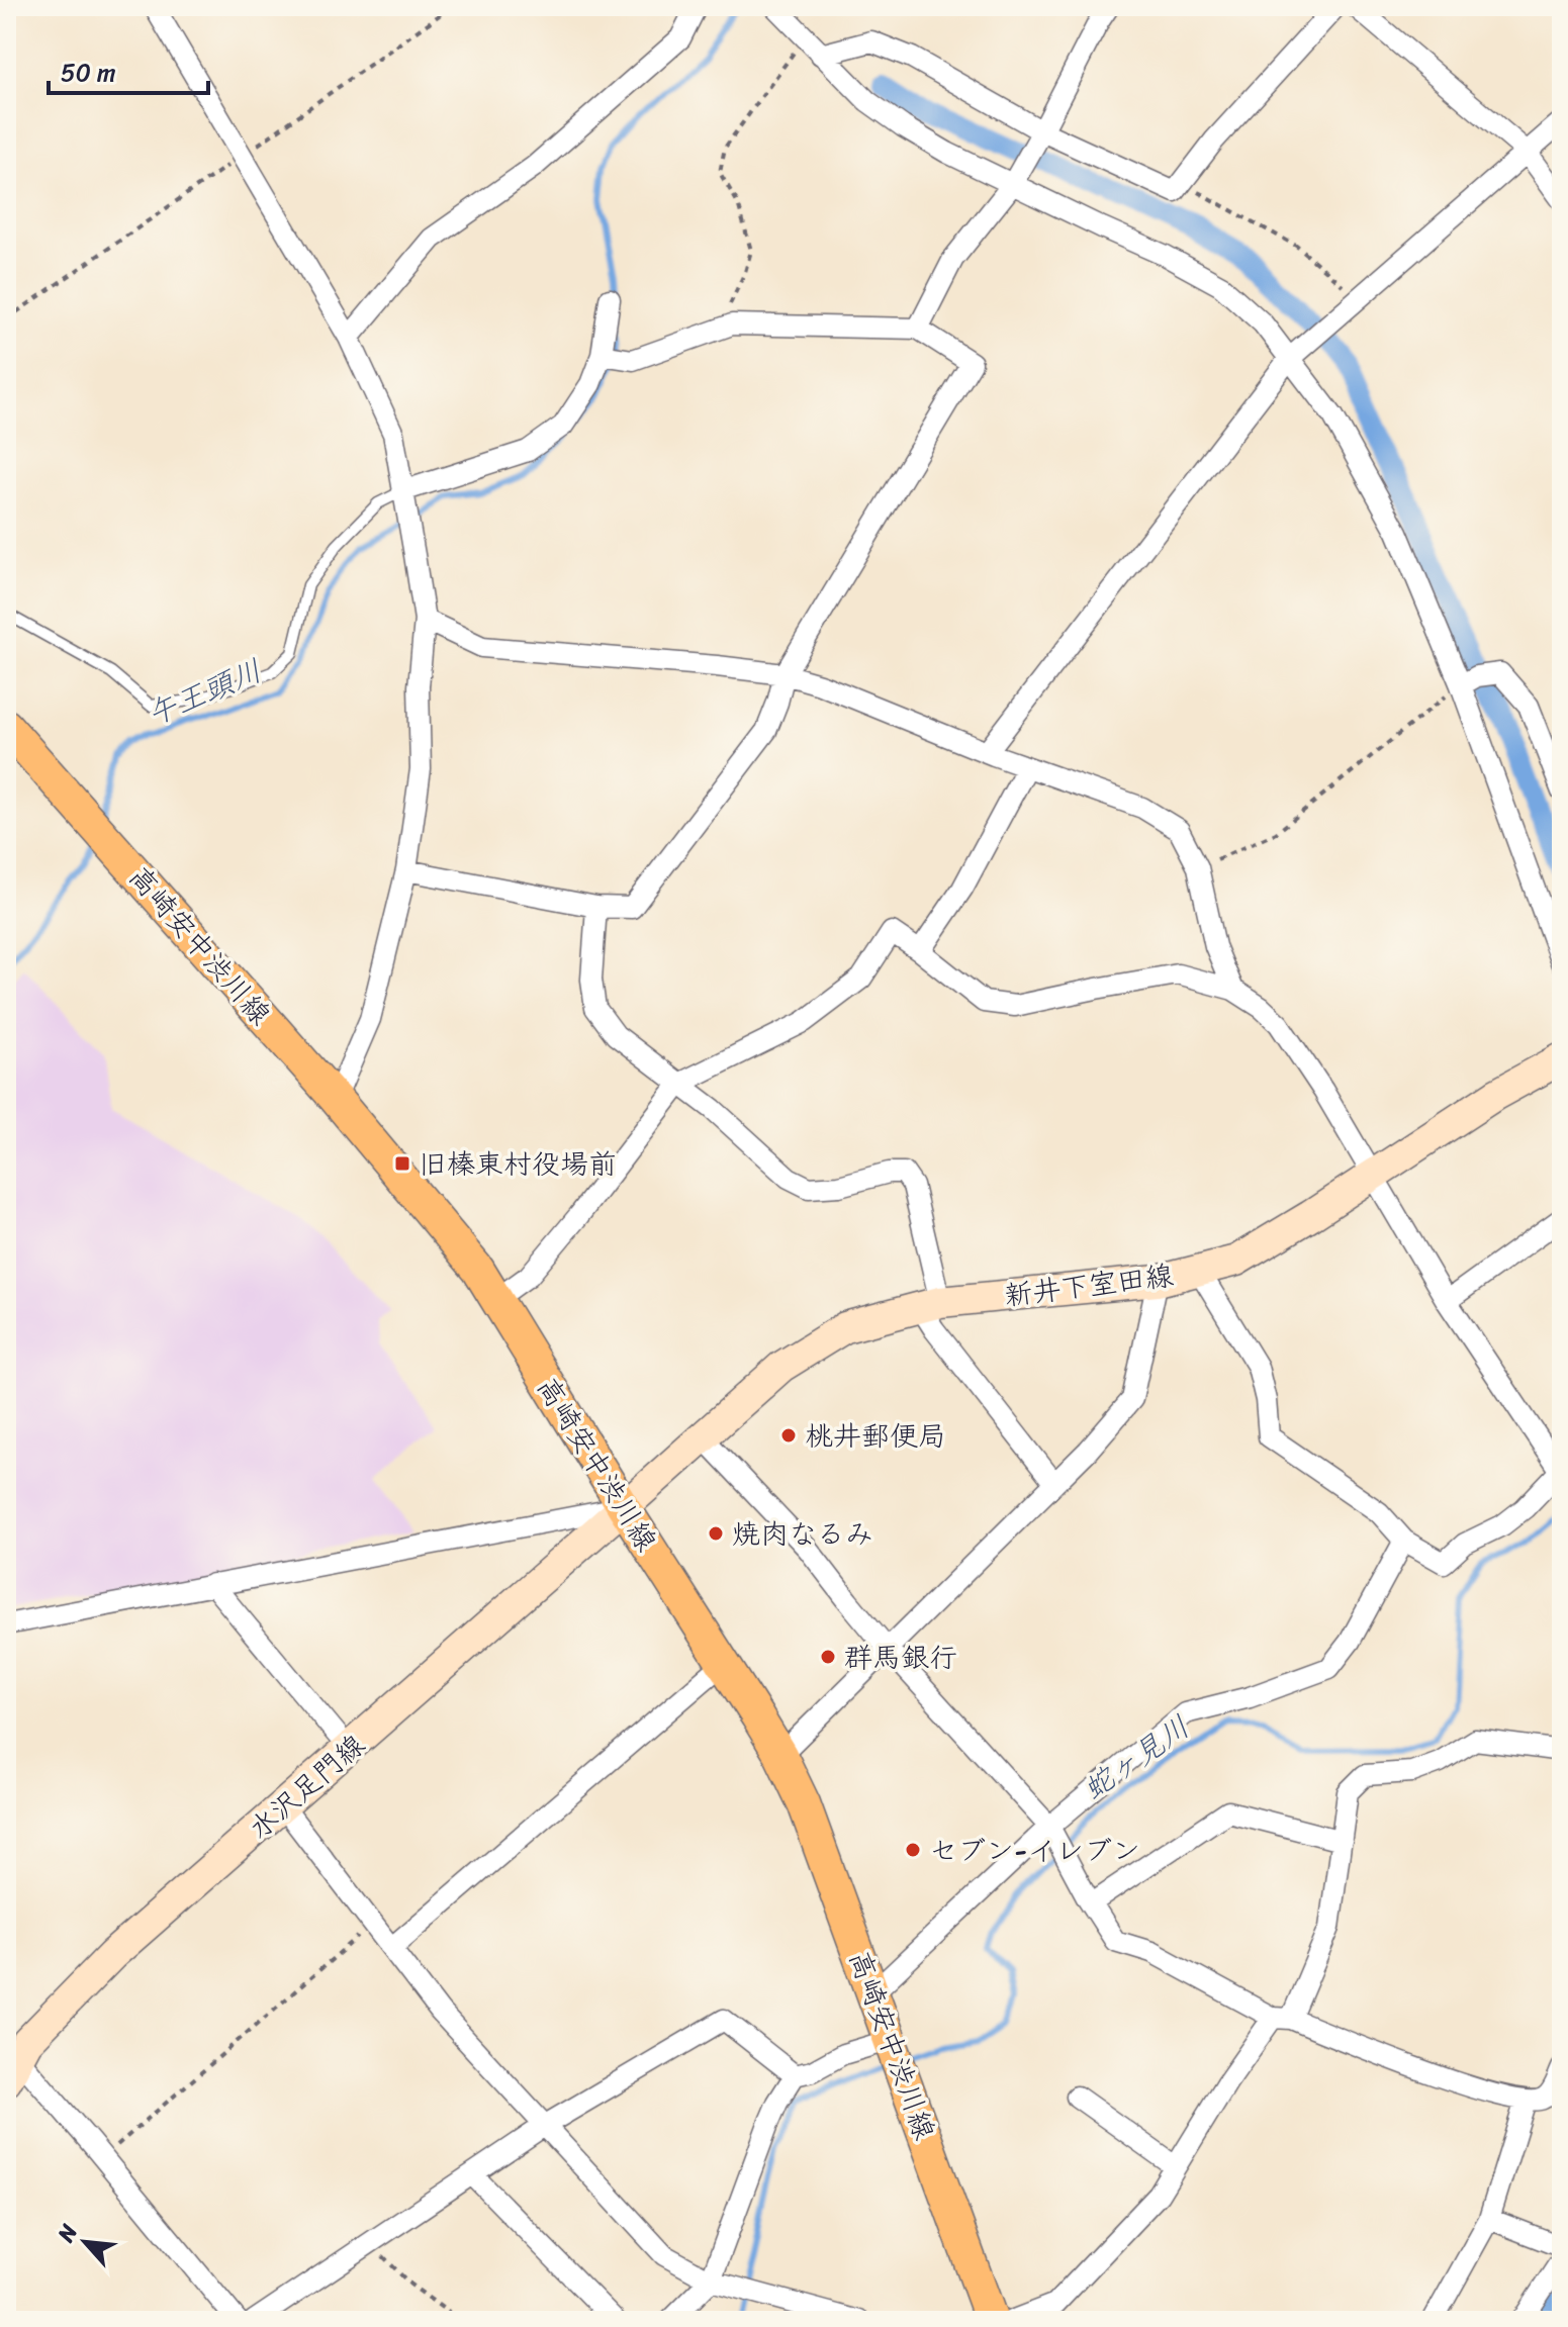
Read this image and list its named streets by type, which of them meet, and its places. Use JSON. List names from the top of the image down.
{
  "streets": {
    "main road": ["高崎安中渋川線", "新井下室田線", "水沢足門線"]
  },
  "crossings": [
    ["高崎安中渋川線", "新井下室田線"],
    ["高崎安中渋川線", "水沢足門線"],
    ["新井下室田線", "水沢足門線"]
  ],
  "water": ["午王頭川", "蛇ヶ見川"],
  "places": {
    "transit": ["旧榛東村役場前"],
    "other": [
      "桃井郵便局",
      "焼肉なるみ",
      "群馬銀行",
      "セブン-イレブン"
    ]
  },
  "scale_bar": "50 m",
  "north": "top left"
}
